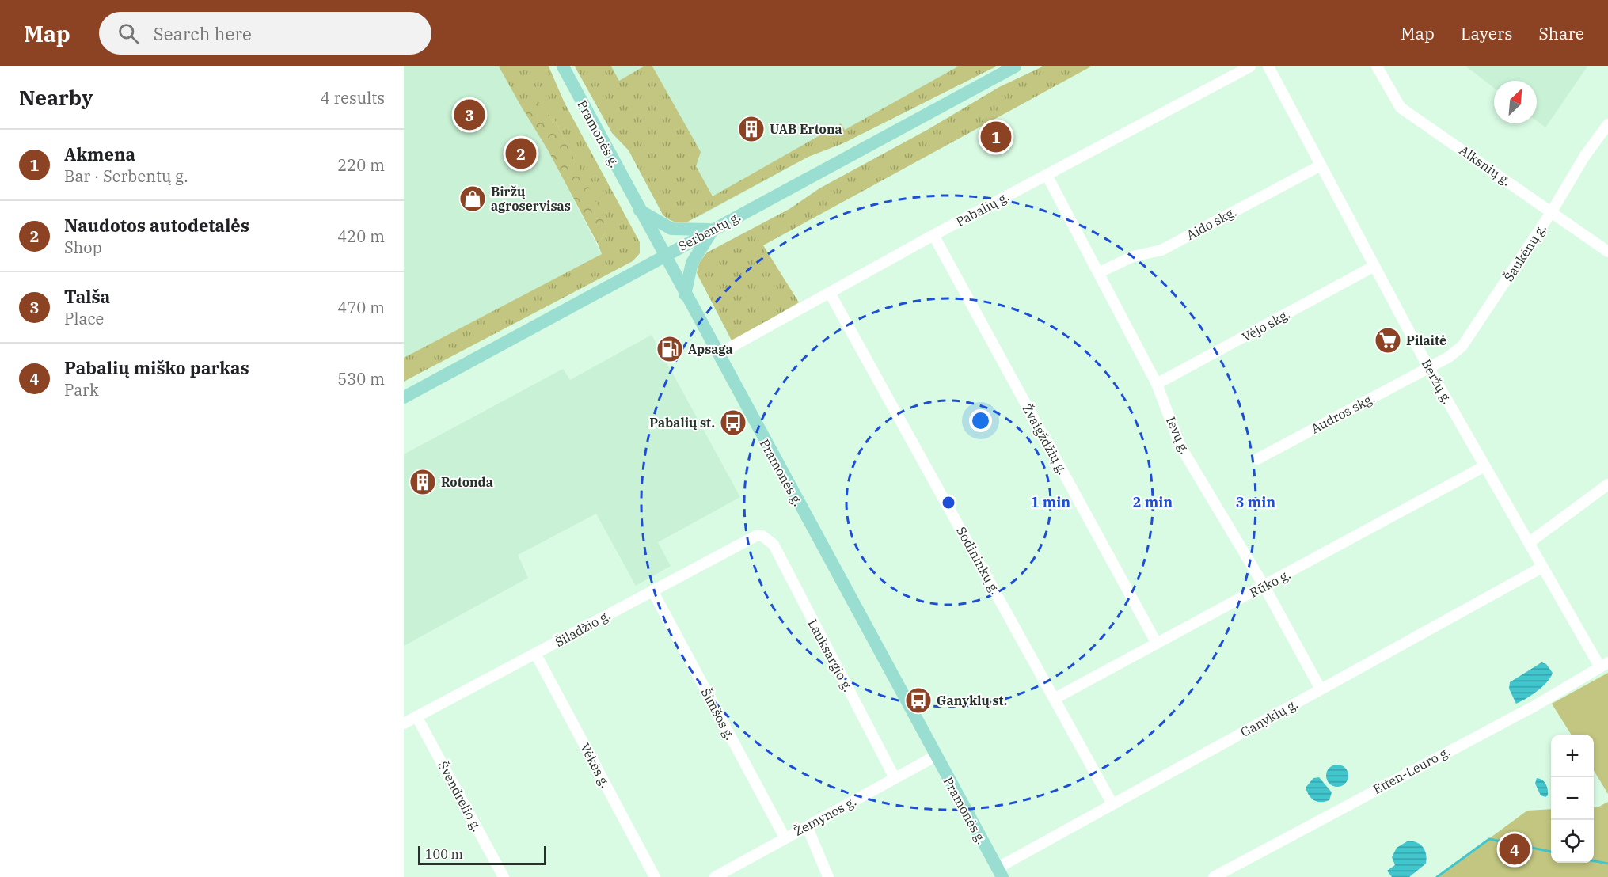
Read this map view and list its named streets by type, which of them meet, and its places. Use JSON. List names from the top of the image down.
{
  "streets": {
    "main road": ["Pramonės g.", "Serbentų g."],
    "street": [
      "Alksnių g.",
      "Pabalių g.",
      "Aido skg.",
      "Šaukėnų g.",
      "Vėjo skg.",
      "Beržų g.",
      "Audros skg.",
      "Ievų g.",
      "Žvaigždžių g.",
      "Sodininkų g.",
      "Rūko g.",
      "Šiladžio g.",
      "Lauksargio g.",
      "Šimšos g.",
      "Ganyklų g.",
      "Vėkės g.",
      "Etten-Leuro g.",
      "Švendrelio g.",
      "Žemynos g."
    ]
  },
  "crossings": [
    ["Pramonės g.", "Pabalių g."],
    ["Pramonės g.", "Serbentų g."],
    ["Pramonės g.", "Ganyklų g."],
    ["Pramonės g.", "Žemynos g."],
    ["Alksnių g.", "Šaukėnų g."],
    ["Pabalių g.", "Ievų g."],
    ["Pabalių g.", "Žvaigždžių g."],
    ["Pabalių g.", "Sodininkų g."],
    ["Aido skg.", "Beržų g."],
    ["Aido skg.", "Ievų g."],
    ["Šaukėnų g.", "Beržų g."],
    ["Šaukėnų g.", "Audros skg."],
    ["Vėjo skg.", "Beržų g."],
    ["Vėjo skg.", "Ievų g."],
    ["Beržų g.", "Audros skg."],
    ["Beržų g.", "Rūko g."],
    ["Beržų g.", "Ganyklų g."],
    ["Beržų g.", "Etten-Leuro g."],
    ["Ievų g.", "Rūko g."],
    ["Ievų g.", "Ganyklų g."],
    ["Žvaigždžių g.", "Rūko g."],
    ["Sodininkų g.", "Rūko g."],
    ["Sodininkų g.", "Ganyklų g."],
    ["Šiladžio g.", "Lauksargio g."],
    ["Šiladžio g.", "Šimšos g."],
    ["Šiladžio g.", "Vėkės g."],
    ["Šiladžio g.", "Švendrelio g."],
    ["Lauksargio g.", "Žemynos g."],
    ["Šimšos g.", "Žemynos g."]
  ],
  "places": {
    "building": ["UAB Ertona", "Rotonda"],
    "shop": ["Biržų agroservisas"],
    "supermarket": ["Pilaitė"],
    "fuel station": ["Apsaga"],
    "bus stop": ["Pabalių st.", "Ganyklų st."]
  },
  "scale_bar": "100 m",
  "north": "top right",
  "page": {
    "header": "Map",
    "search": "Search here",
    "nav": ["Map", "Layers", "Share"],
    "heading": ["Nearby", "4 results"],
    "pins": [
      "3",
      "1",
      "2",
      "4"
    ],
    "list": [
      {
        "mark": "1",
        "name": "Akmena",
        "note": "Bar · Serbentų g.",
        "value": "220 m"
      },
      {
        "mark": "2",
        "name": "Naudotos autodetalės",
        "note": "Shop",
        "value": "420 m"
      },
      {
        "mark": "3",
        "name": "Talša",
        "note": "Place",
        "value": "470 m"
      },
      {
        "mark": "4",
        "name": "Pabalių miško parkas",
        "note": "Park",
        "value": "530 m"
      }
    ],
    "map_buttons": ["+", "−"],
    "scale": "100 m"
  },
  "rings": ["1 min", "2 min", "3 min"]
}
